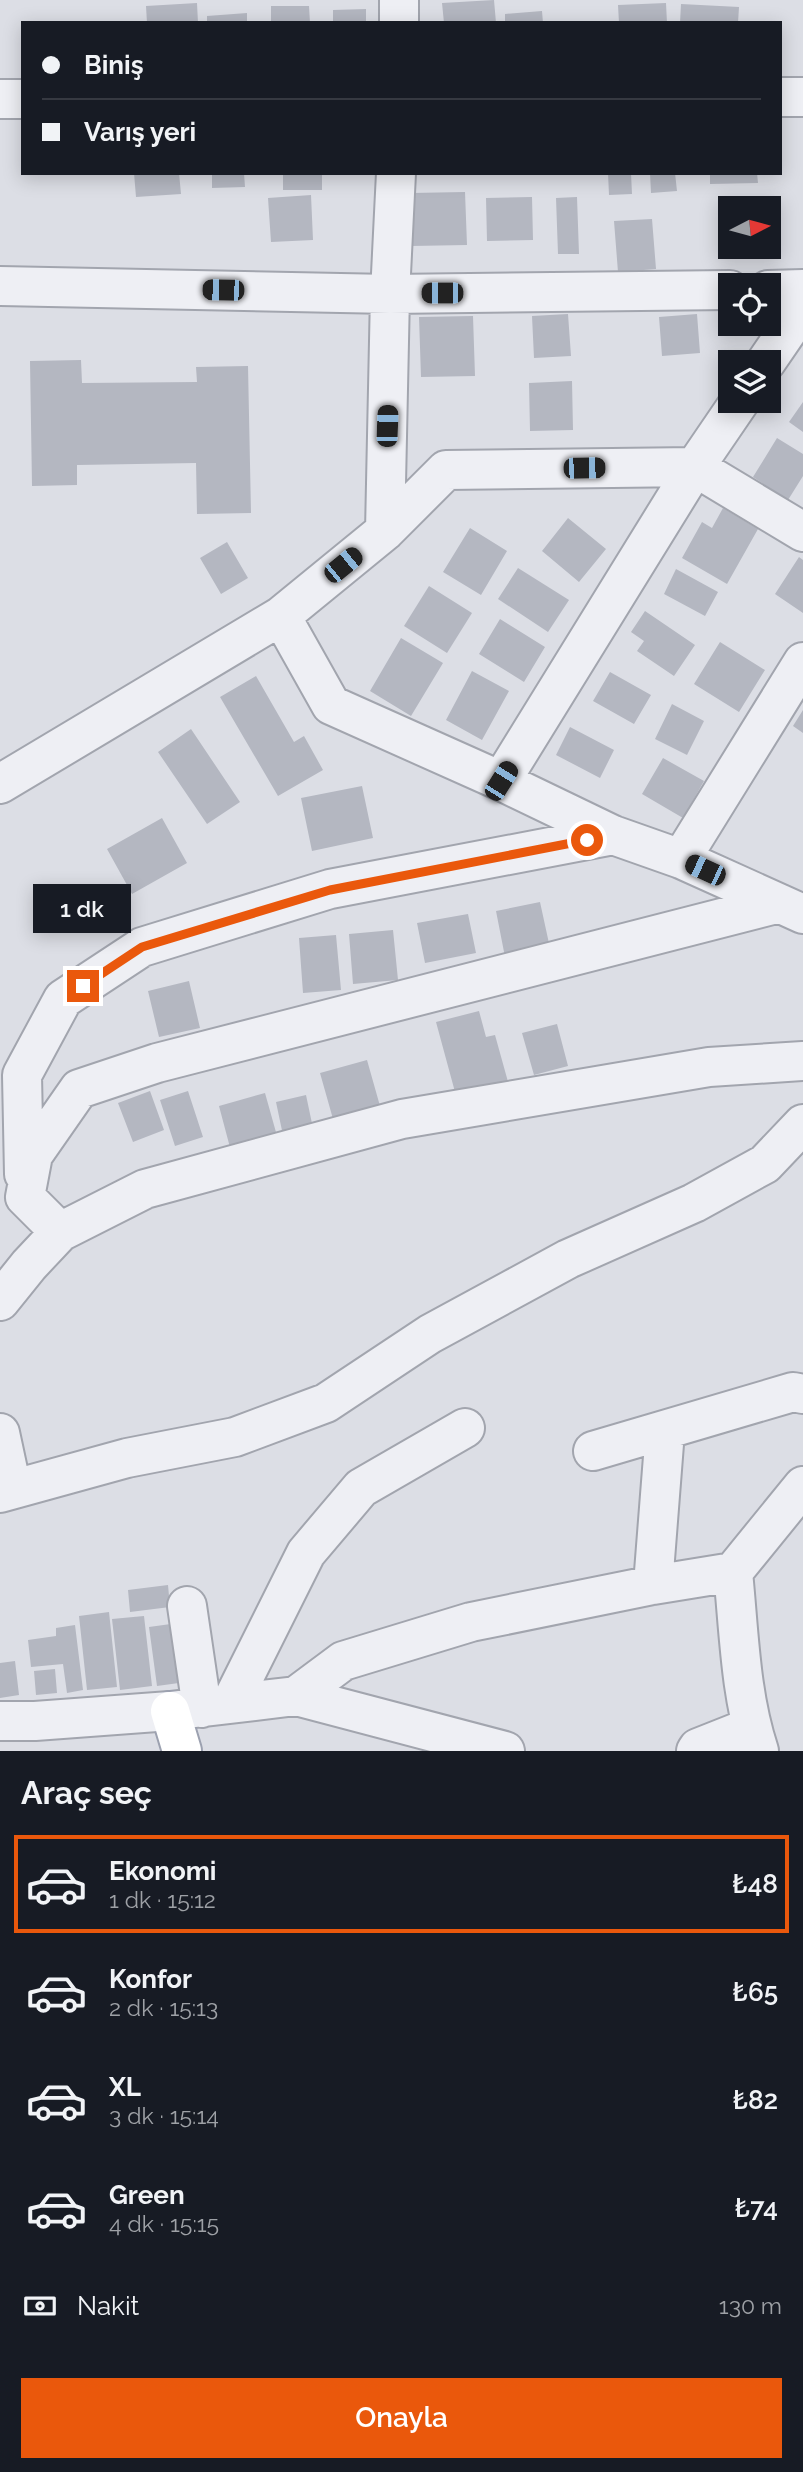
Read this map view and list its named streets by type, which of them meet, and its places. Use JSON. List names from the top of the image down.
{
  "north": "right",
  "page": {
    "banner": ["Biniş", "Varış yeri"],
    "bubble": "1 dk",
    "heading": "Araç seç",
    "list": [
      {
        "name": "Ekonomi",
        "note": "1 dk · 15:12",
        "value": "₺48"
      },
      {
        "name": "Konfor",
        "note": "2 dk · 15:13",
        "value": "₺65"
      },
      {
        "name": "XL",
        "note": "3 dk · 15:14",
        "value": "₺82"
      },
      {
        "name": "Green",
        "note": "4 dk · 15:15",
        "value": "₺74"
      }
    ],
    "pay": ["Nakit", "130 m"],
    "buttons": "Onayla"
  }
}
